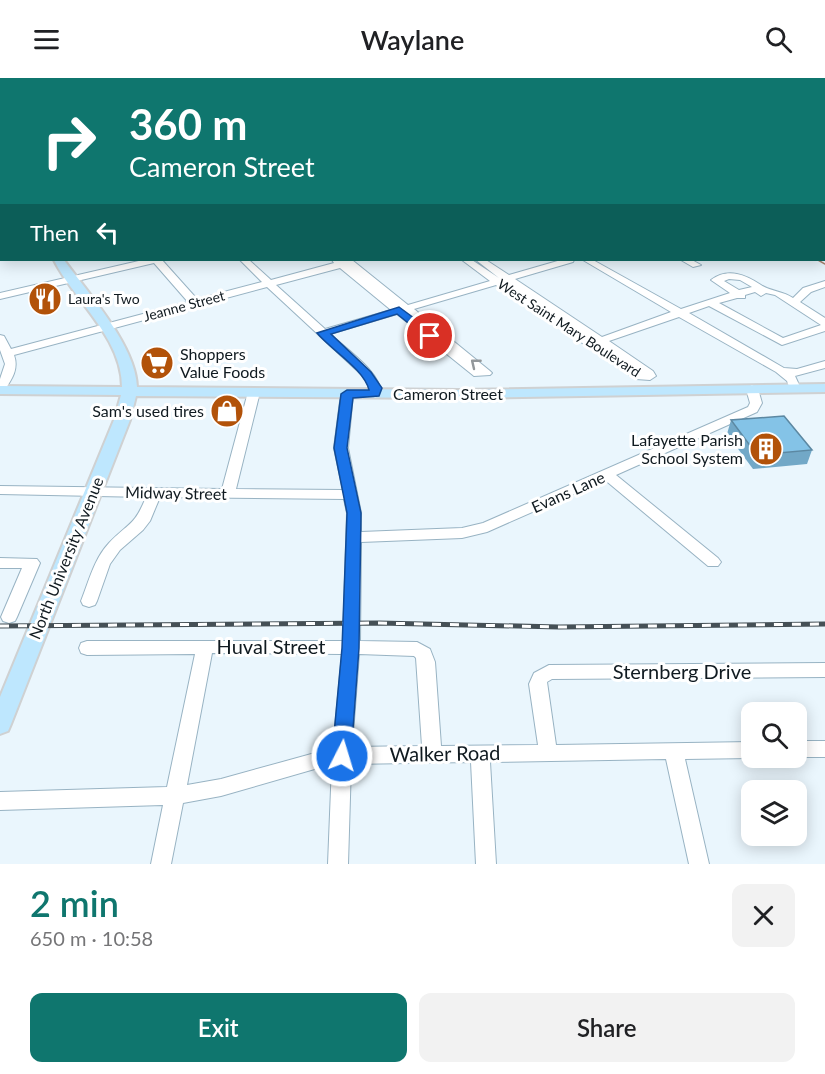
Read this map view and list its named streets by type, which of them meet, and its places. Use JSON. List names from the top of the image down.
{
  "streets": {
    "main road": ["Cameron Street", "North University Avenue"],
    "street": [
      "Jeanne Street",
      "West Saint Mary Boulevard",
      "Evans Lane",
      "Midway Street",
      "Huval Street",
      "Sternberg Drive",
      "Walker Road"
    ]
  },
  "crossings": [
    ["Cameron Street", "Evans Lane"],
    ["Cameron Street", "North University Avenue"],
    ["Midway Street", "North University Avenue"],
    ["Huval Street", "Walker Road"],
    ["Sternberg Drive", "Walker Road"]
  ],
  "places": {
    "restaurant": ["Laura's Two"],
    "supermarket": ["Shoppers Value Foods"],
    "shop": ["Sam's used tires"],
    "building": ["Lafayette Parish School System"]
  },
  "page": {
    "header": "Waylane",
    "turn": ["360 m", "Cameron Street"],
    "then": "Then",
    "heading": ["2 min", "650 m · 10:58"],
    "buttons": ["Exit", "Share"]
  }
}
